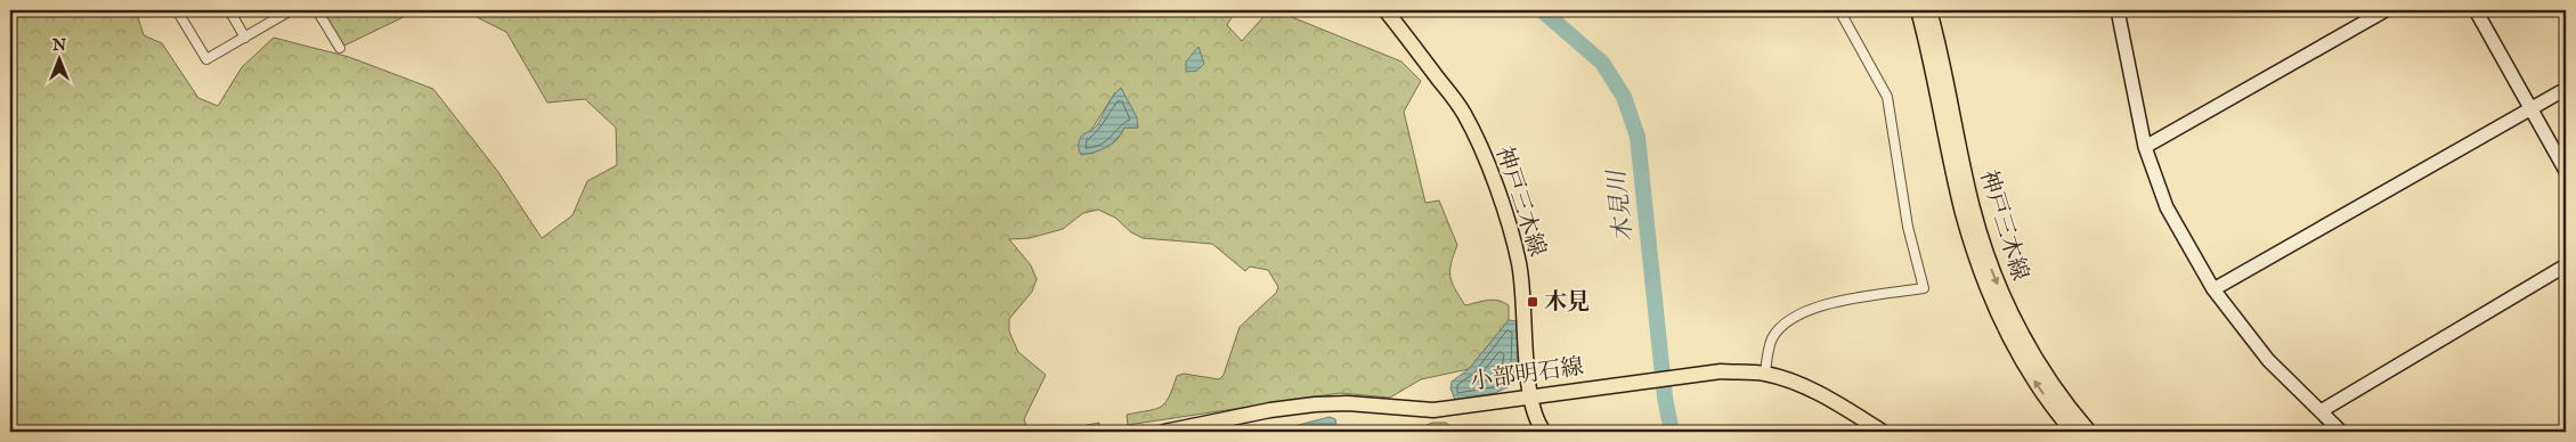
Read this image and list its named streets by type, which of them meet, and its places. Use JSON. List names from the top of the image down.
{
  "streets": {
    "main road": ["神戸三木線", "小部明石線"]
  },
  "crossings": [
    ["神戸三木線", "小部明石線"]
  ],
  "water": ["木見川"],
  "places": {
    "transit": ["木見"]
  },
  "north": "top"
}
